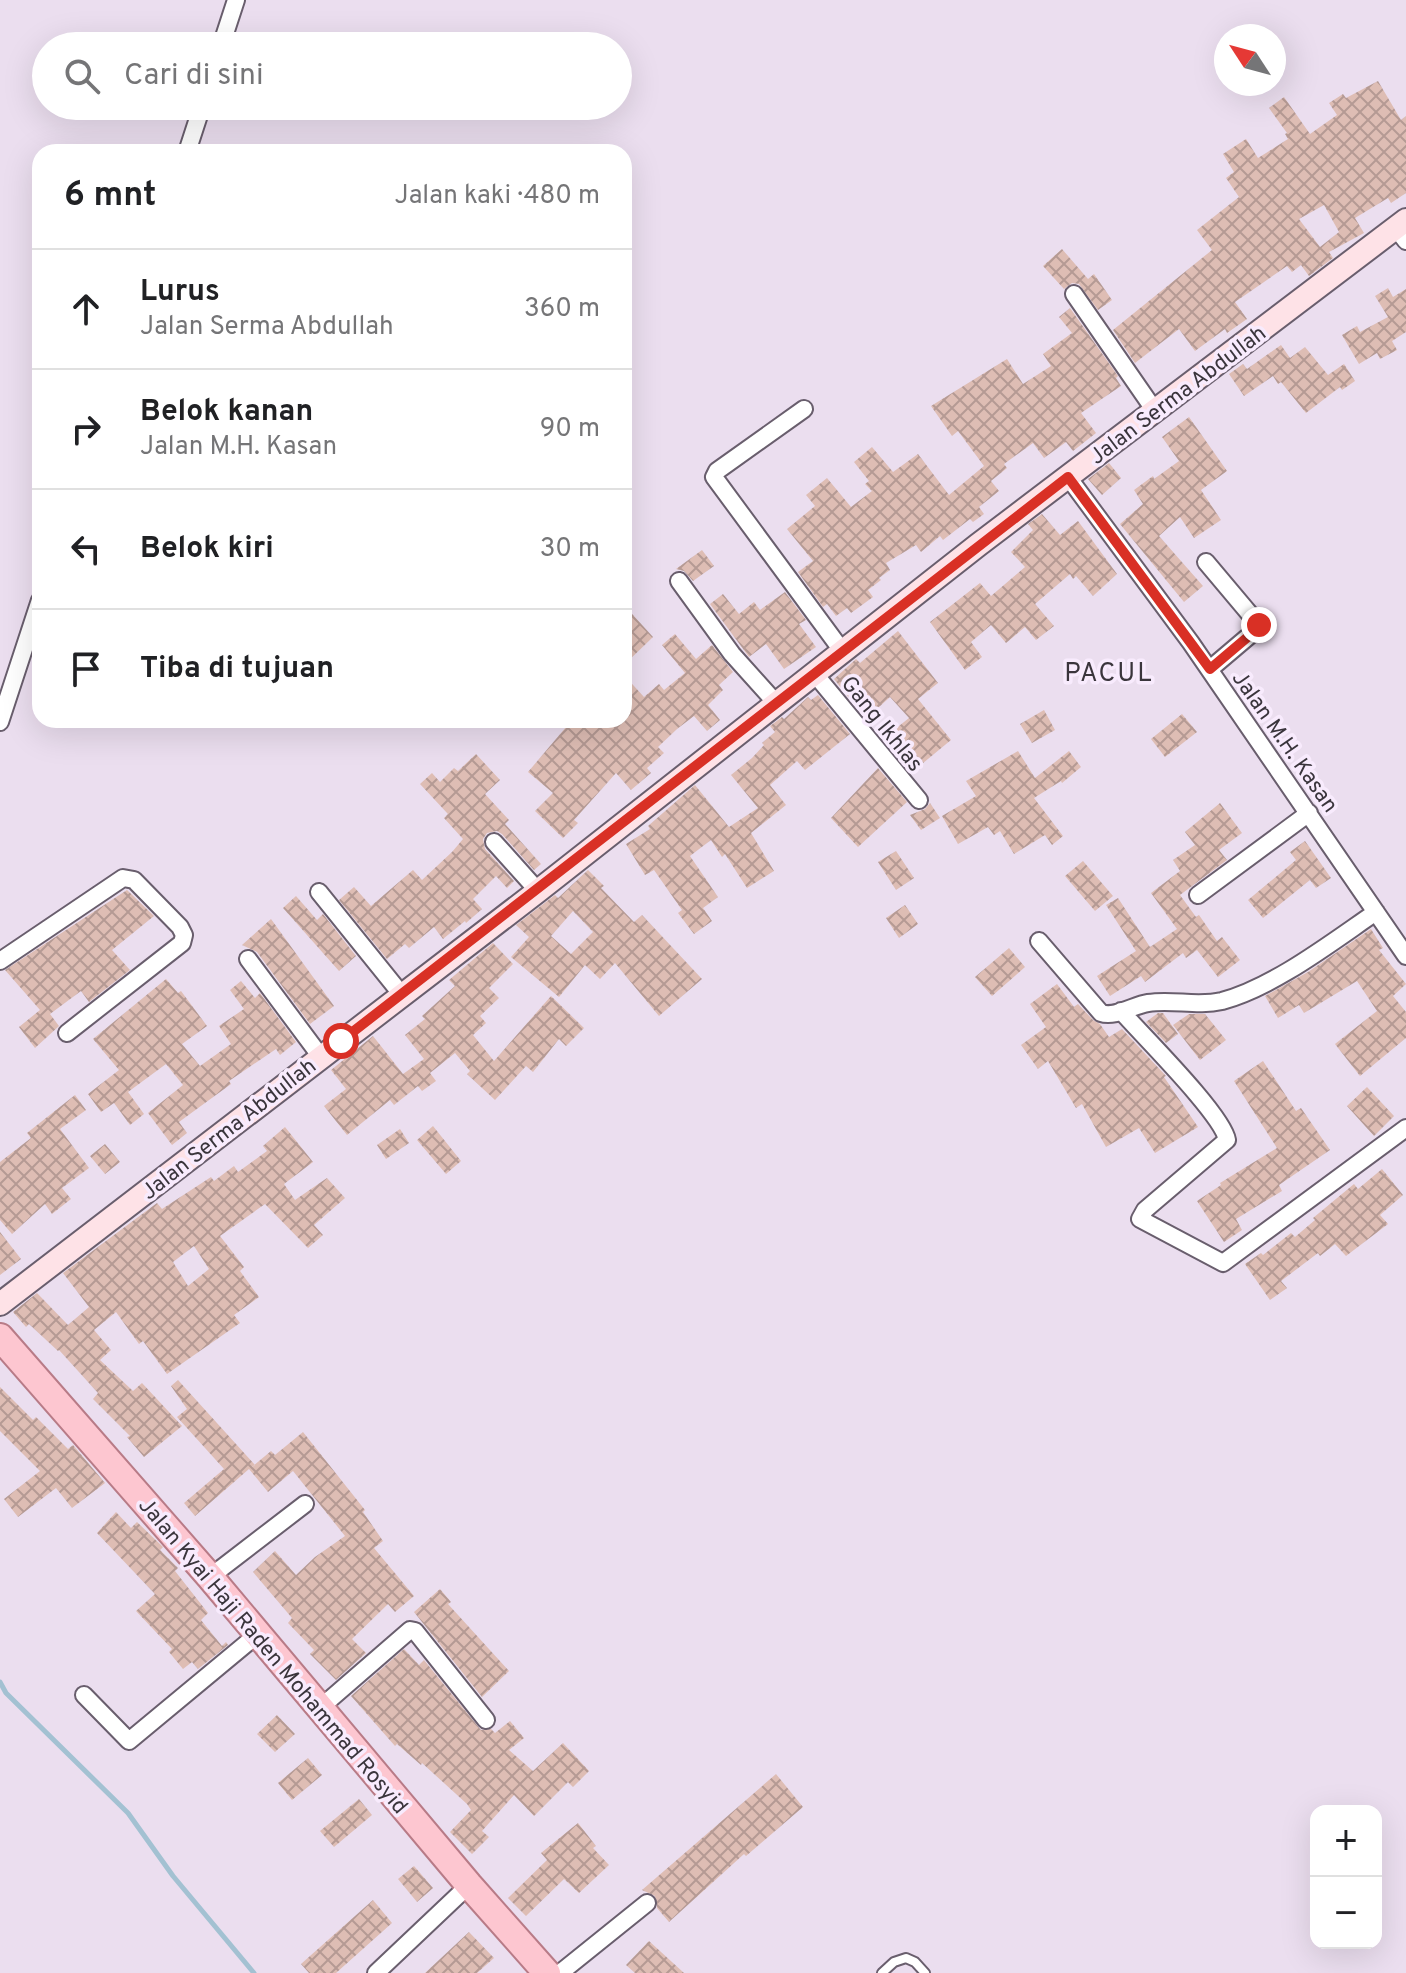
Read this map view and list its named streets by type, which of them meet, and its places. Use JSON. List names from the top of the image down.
{
  "streets": {
    "main road": ["Jalan Serma Abdullah", "Jalan Kyai Haji Raden Mohammad Rosyid"],
    "street": ["Gang Ikhlas", "Jalan M.H. Kasan"]
  },
  "crossings": [
    ["Jalan Serma Abdullah", "Gang Ikhlas"],
    ["Jalan Serma Abdullah", "Jalan M.H. Kasan"]
  ],
  "districts": ["PACUL"],
  "north": "top left",
  "page": {
    "search": "Cari di sini",
    "heading": ["6 mnt", "Jalan kaki · 480 m"],
    "list": [
      ["Lurus", "Jalan Serma Abdullah", "360 m"],
      ["Belok kanan", "Jalan M.H. Kasan", "90 m"],
      ["Belok kiri", "30 m"],
      "Tiba di tujuan"
    ],
    "map_buttons": ["+", "−"]
  }
}
